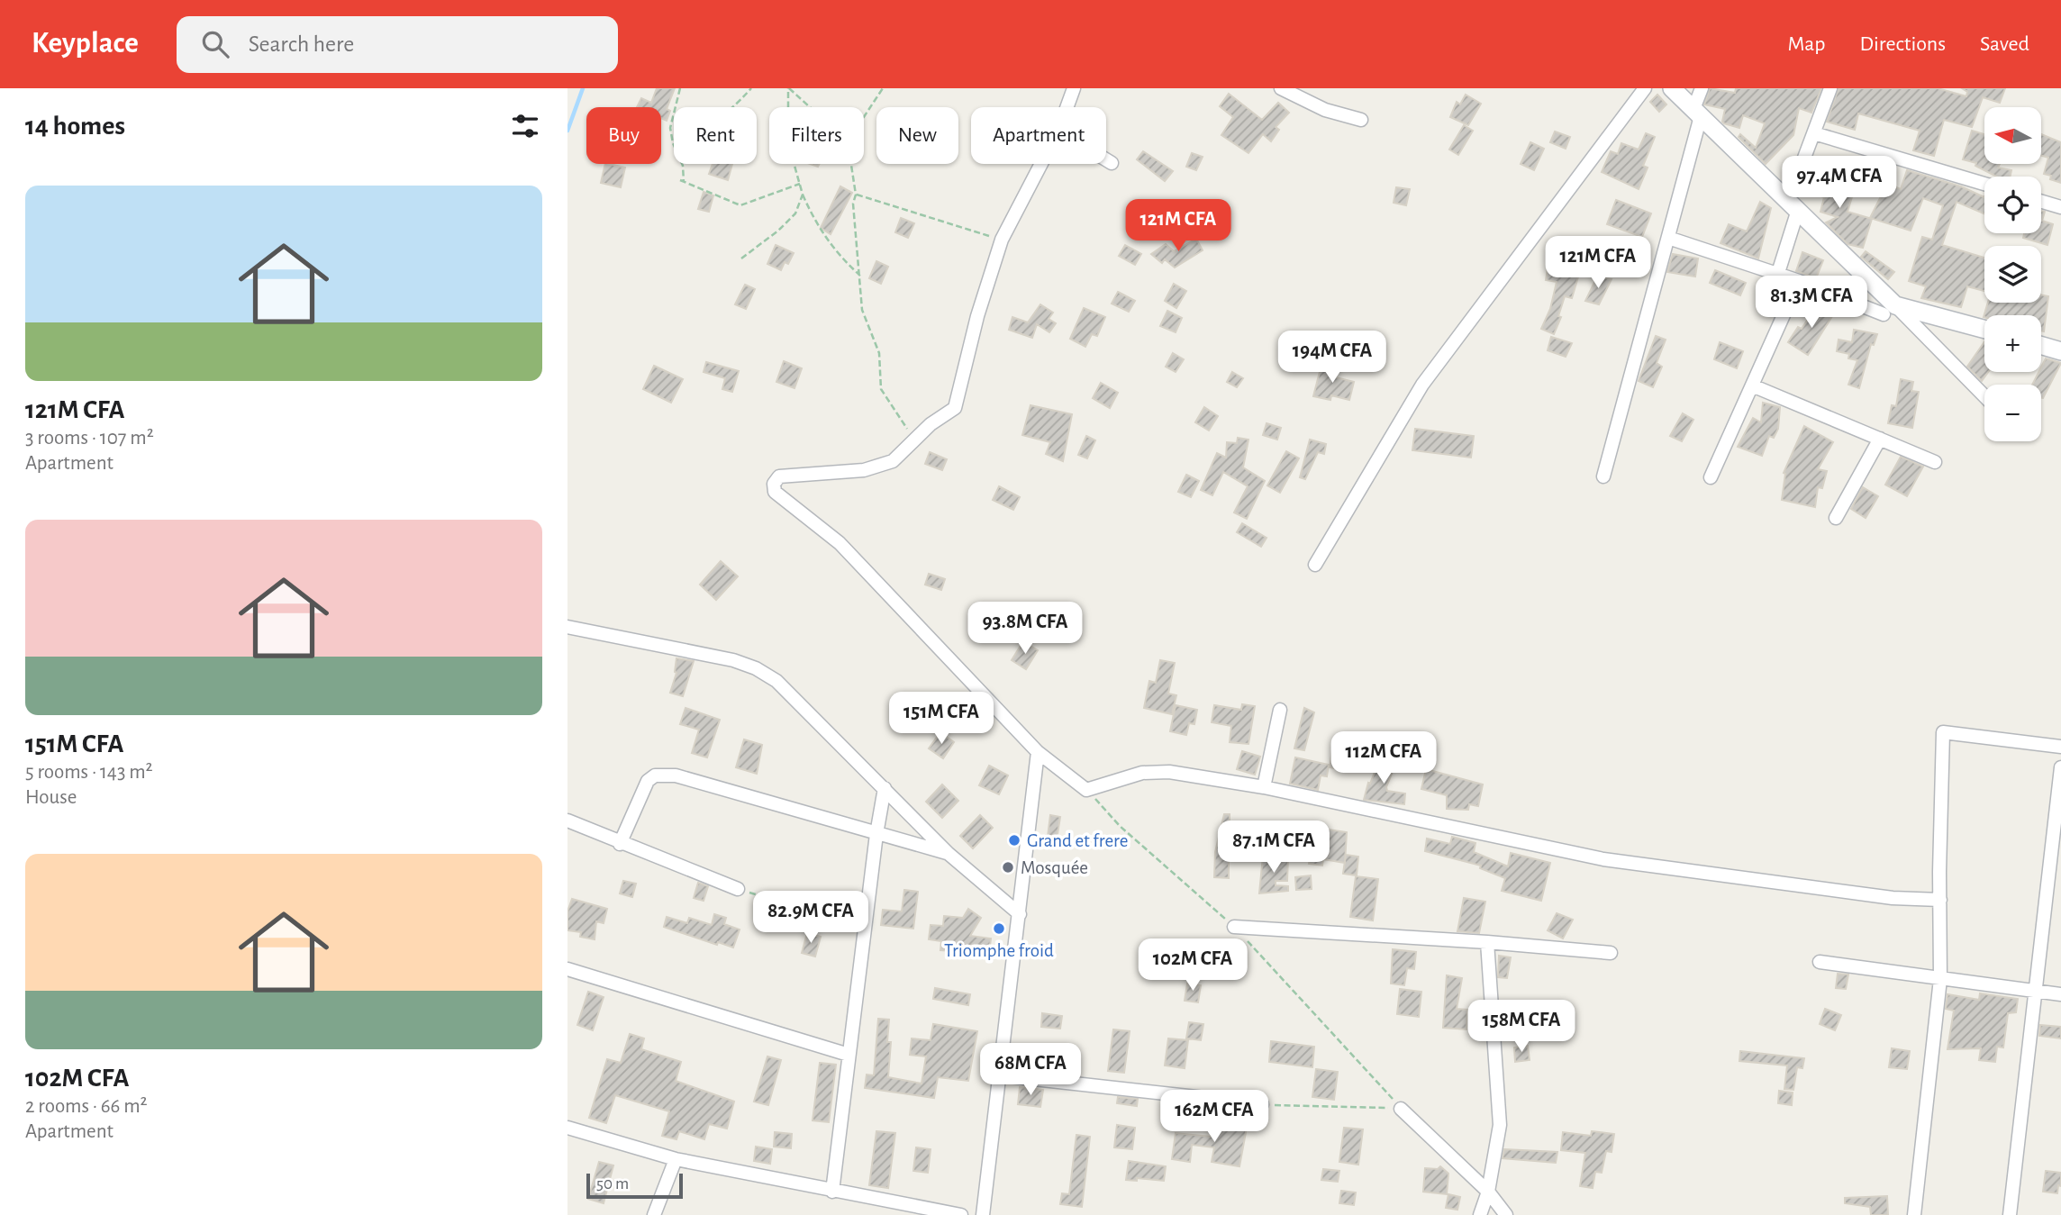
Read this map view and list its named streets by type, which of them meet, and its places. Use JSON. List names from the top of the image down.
{
  "places": ["Grand et frere", "Mosquée", "Triomphe froid"],
  "scale_bar": "50 m",
  "north": "left",
  "page": {
    "header": "Keyplace",
    "search": "Search here",
    "nav": ["Map", "Directions", "Saved"],
    "heading": "14 homes",
    "map_buttons": ["+", "−"],
    "chip": [
      "Buy",
      "Rent",
      "Filters",
      "New",
      "Apartment"
    ],
    "price": [
      "97.4M CFA",
      "121M CFA",
      "121M CFA",
      "81.3M CFA",
      "194M CFA",
      "93.8M CFA",
      "151M CFA",
      "112M CFA",
      "87.1M CFA",
      "82.9M CFA",
      "102M CFA",
      "158M CFA",
      "68M CFA",
      "162M CFA"
    ],
    "list": [
      {
        "name": "121M CFA",
        "note": "3 rooms · 107 m² · Apartment"
      },
      {
        "name": "151M CFA",
        "note": "5 rooms · 143 m² · House"
      },
      {
        "name": "102M CFA",
        "note": "2 rooms · 66 m² · Apartment"
      }
    ],
    "scale": "50 m"
  }
}
